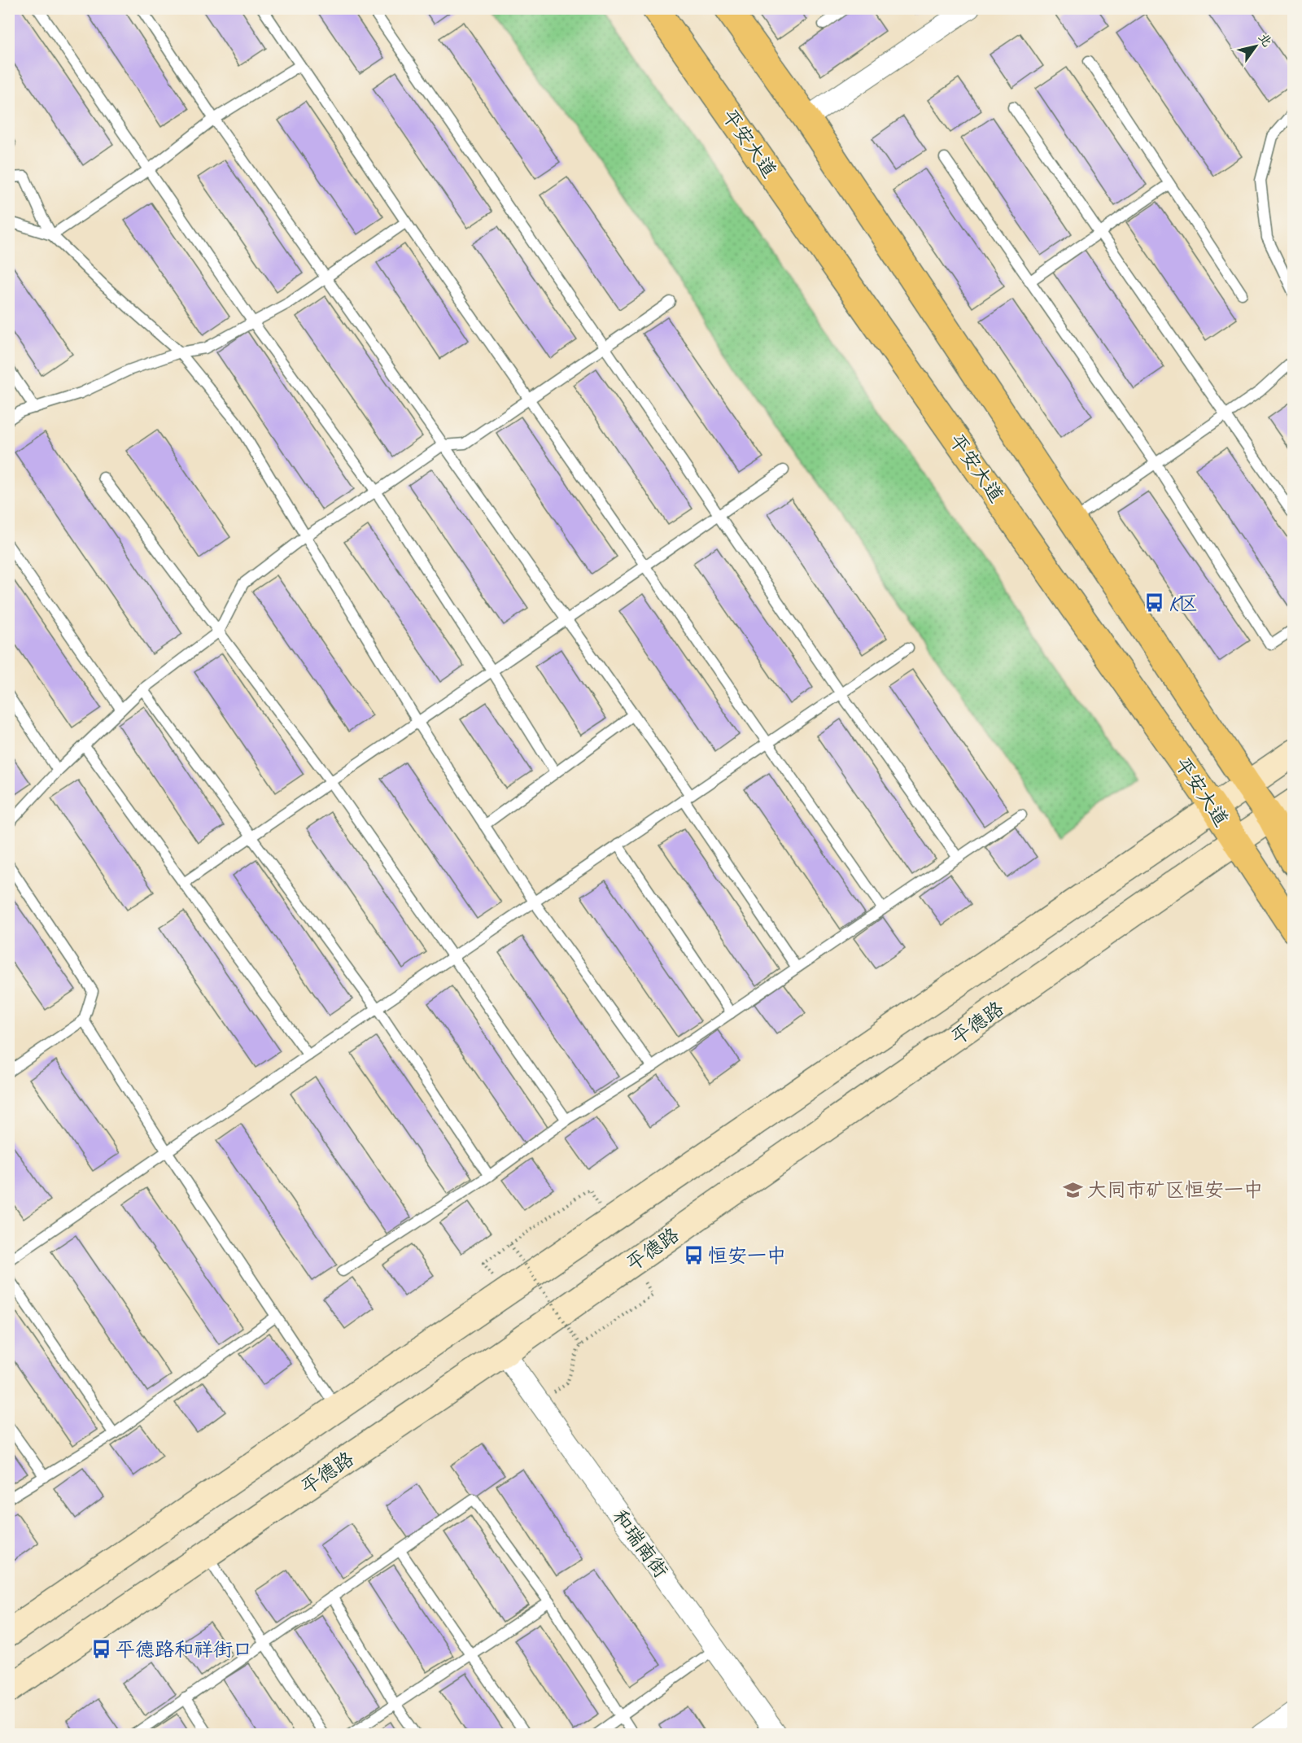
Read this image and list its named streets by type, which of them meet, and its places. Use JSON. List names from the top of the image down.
{
  "streets": {
    "main road": ["平安大道", "平德路"],
    "street": ["和瑞南街"]
  },
  "crossings": [
    ["平安大道", "平德路"],
    ["平德路", "和瑞南街"]
  ],
  "places": {
    "bus stop": ["K区", "恒安一中", "平德路和祥街口"],
    "school or university": ["大同市矿区恒安一中"]
  },
  "north": "top right"
}
